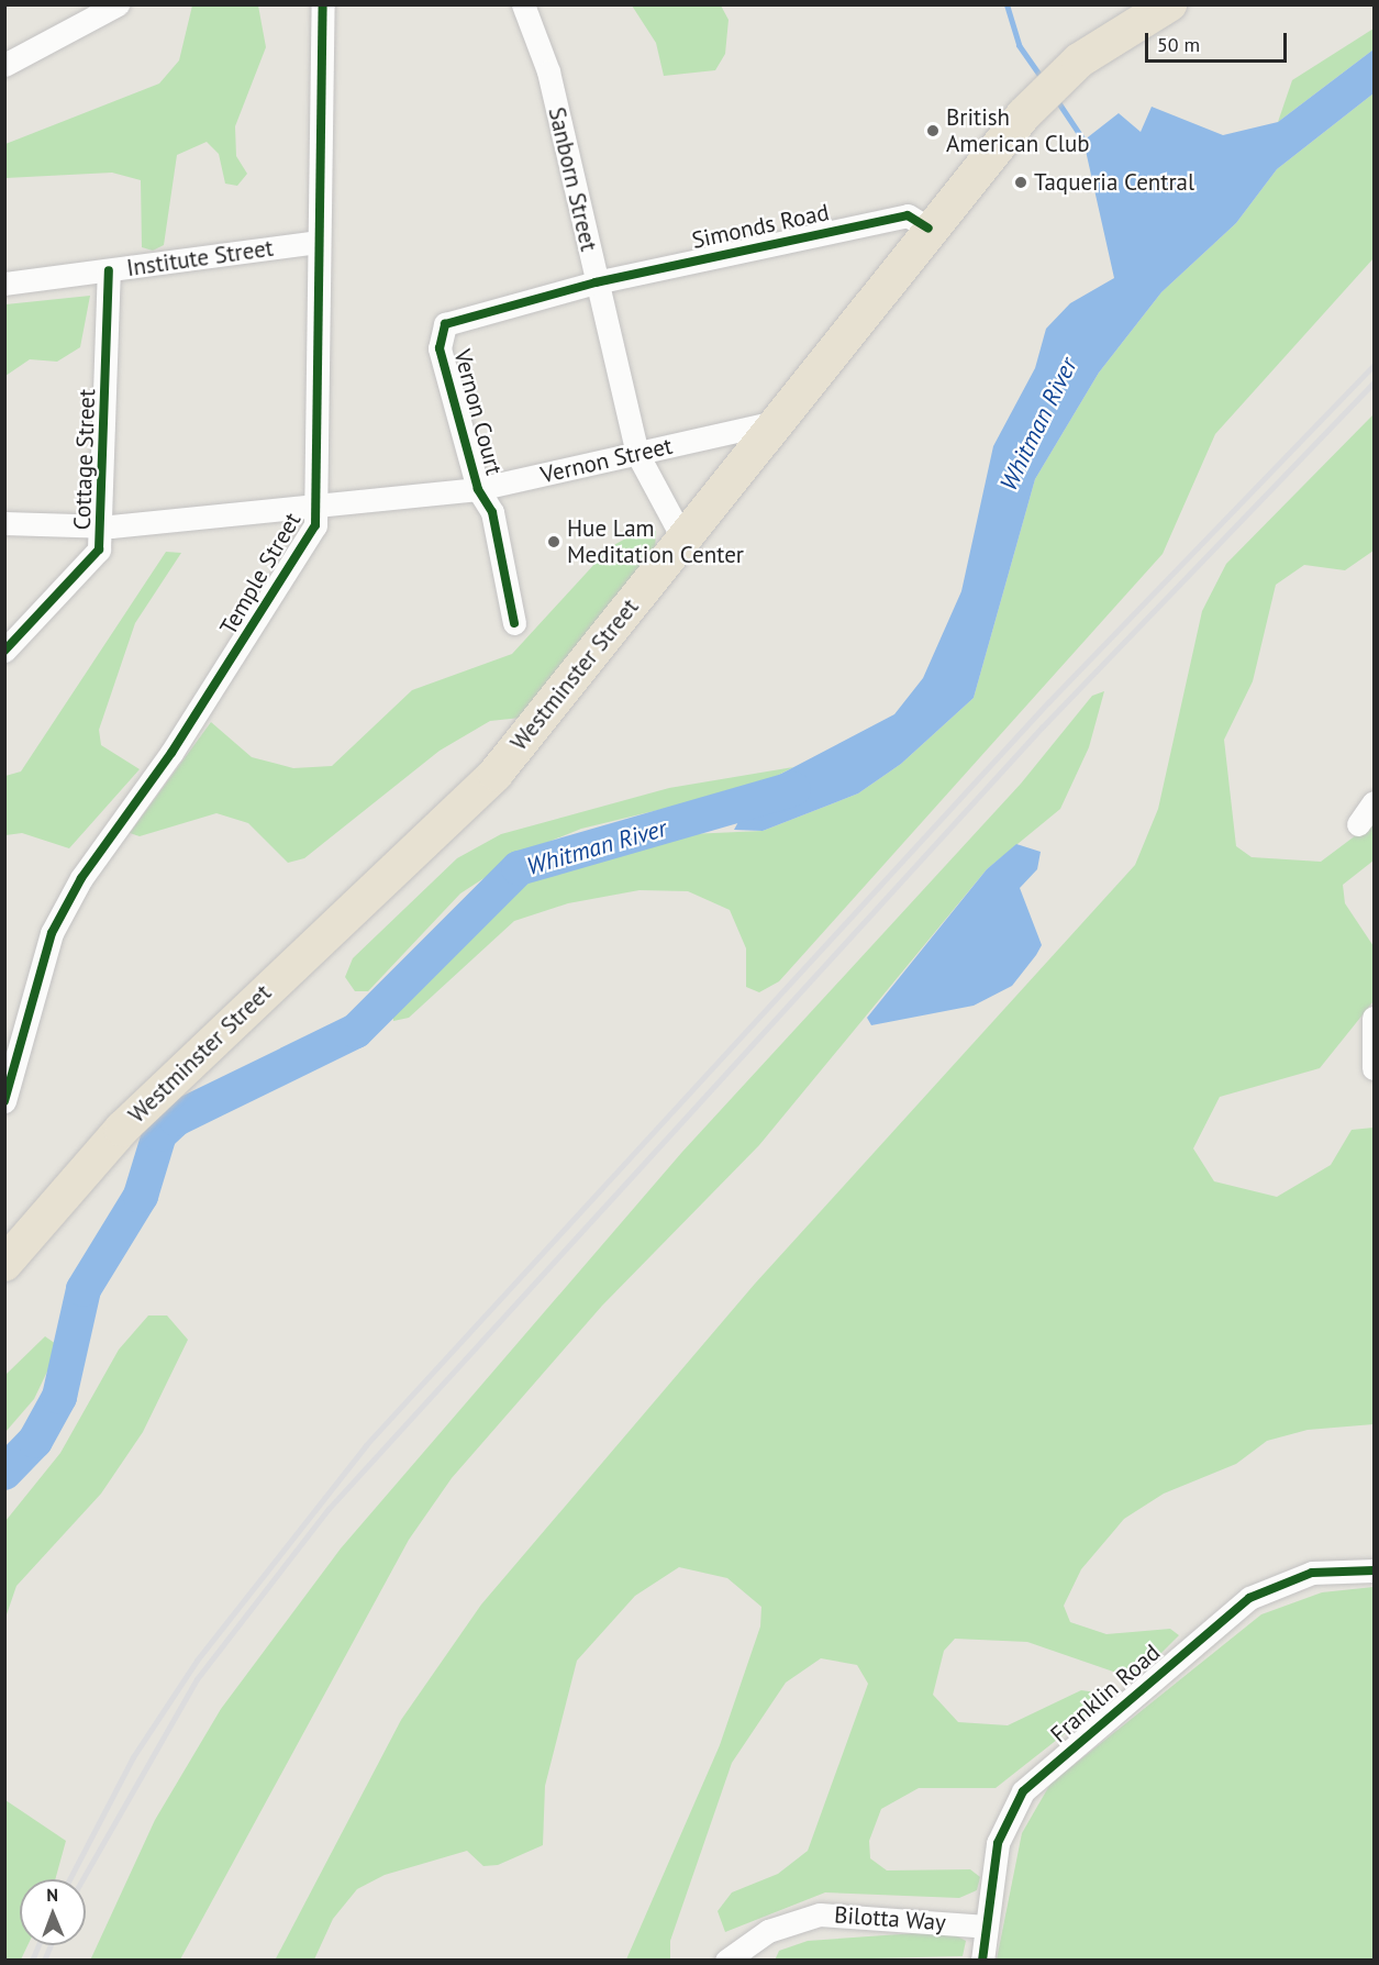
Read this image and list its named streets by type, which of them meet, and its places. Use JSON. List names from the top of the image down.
{
  "streets": {
    "highway": ["Westminster Street"],
    "street": [
      "Sanborn Street",
      "Simonds Road",
      "Institute Street",
      "Vernon Court",
      "Cottage Street",
      "Vernon Street",
      "Temple Street",
      "Franklin Road",
      "Bilotta Way"
    ]
  },
  "crossings": [
    ["Sanborn Street", "Simonds Road"],
    ["Sanborn Street", "Vernon Court"],
    ["Sanborn Street", "Vernon Street"],
    ["Sanborn Street", "Westminster Street"],
    ["Simonds Road", "Vernon Court"],
    ["Simonds Road", "Westminster Street"],
    ["Institute Street", "Cottage Street"],
    ["Institute Street", "Temple Street"],
    ["Vernon Court", "Vernon Street"],
    ["Cottage Street", "Vernon Street"],
    ["Vernon Street", "Temple Street"],
    ["Vernon Street", "Westminster Street"],
    ["Franklin Road", "Bilotta Way"]
  ],
  "water": ["Whitman River"],
  "places": ["British American Club", "Taqueria Central", "Hue Lam Meditation Center"],
  "scale_bar": "50 m",
  "north": "top"
}
